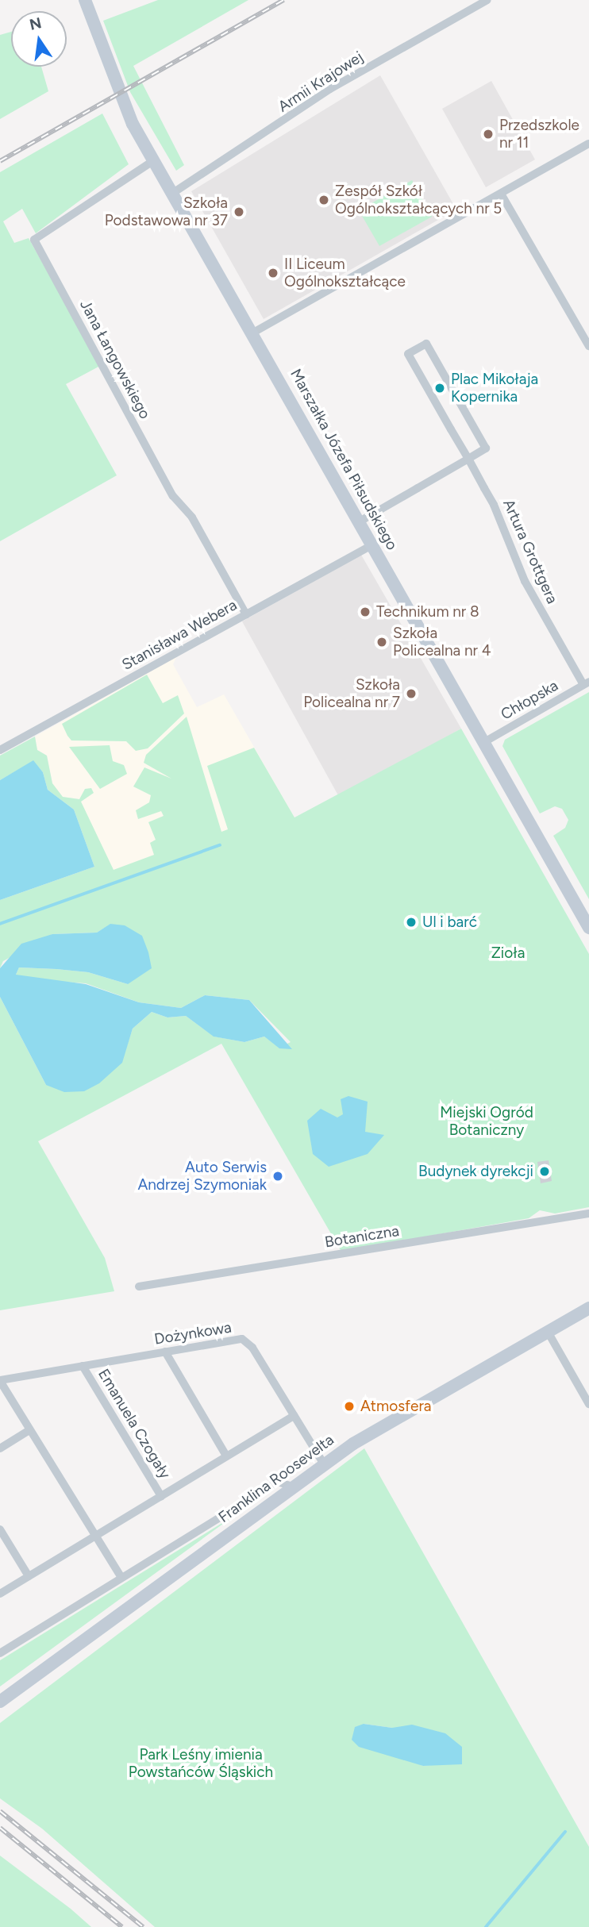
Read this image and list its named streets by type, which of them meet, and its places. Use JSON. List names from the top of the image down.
{
  "streets": {
    "street": [
      "Armii Krajowej",
      "Jana Łangowskiego",
      "Marszałka Józefa Piłsudskiego",
      "Artura Grottgera",
      "Stanisława Webera",
      "Chłopska",
      "Botaniczna",
      "Dożynkowa",
      "Emanuela Czogały",
      "Franklina Roosevelta"
    ]
  },
  "crossings": [
    ["Armii Krajowej", "Marszałka Józefa Piłsudskiego"],
    ["Jana Łangowskiego", "Marszałka Józefa Piłsudskiego"],
    ["Jana Łangowskiego", "Stanisława Webera"],
    ["Marszałka Józefa Piłsudskiego", "Stanisława Webera"],
    ["Marszałka Józefa Piłsudskiego", "Chłopska"],
    ["Artura Grottgera", "Chłopska"],
    ["Dożynkowa", "Emanuela Czogały"],
    ["Dożynkowa", "Franklina Roosevelta"]
  ],
  "parks": ["Zioła", "Miejski Ogród Botaniczny", "Park Leśny imienia Powstańców Śląskich"],
  "places": [
    "Przedszkole nr 11",
    "Zespół Szkół Ogólnokształcących nr 5",
    "Szkoła Podstawowa nr 37",
    "II Liceum Ogólnokształcące",
    "Plac Mikołaja Kopernika",
    "Technikum nr 8",
    "Szkoła Policealna nr 4",
    "Szkoła Policealna nr 7",
    "Ul i barć",
    "Budynek dyrekcji",
    "Auto Serwis Andrzej Szymoniak",
    "Atmosfera"
  ],
  "north": "top"
}
